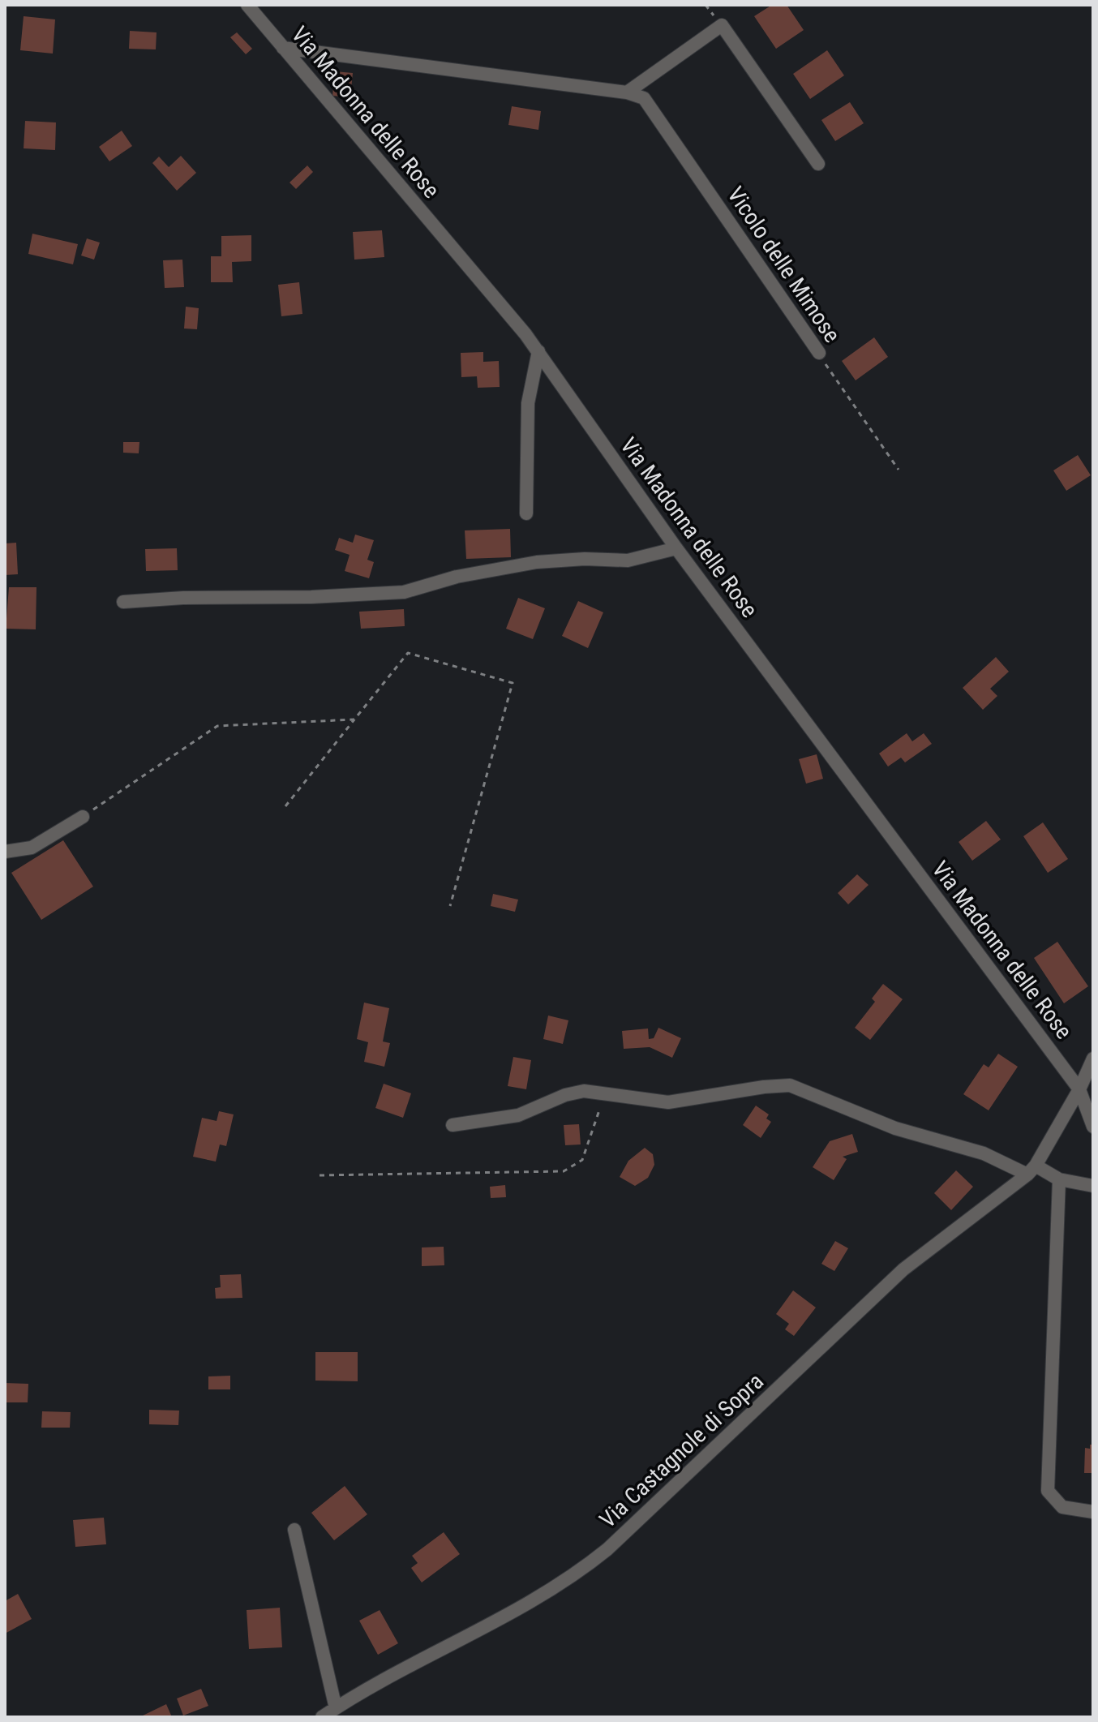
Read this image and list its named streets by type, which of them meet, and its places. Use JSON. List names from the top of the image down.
{
  "streets": {
    "street": ["Via Madonna delle Rose", "Vicolo delle Mimose", "Via Castagnole di Sopra"]
  },
  "crossings": [
    ["Via Madonna delle Rose", "Vicolo delle Mimose"]
  ]
}
